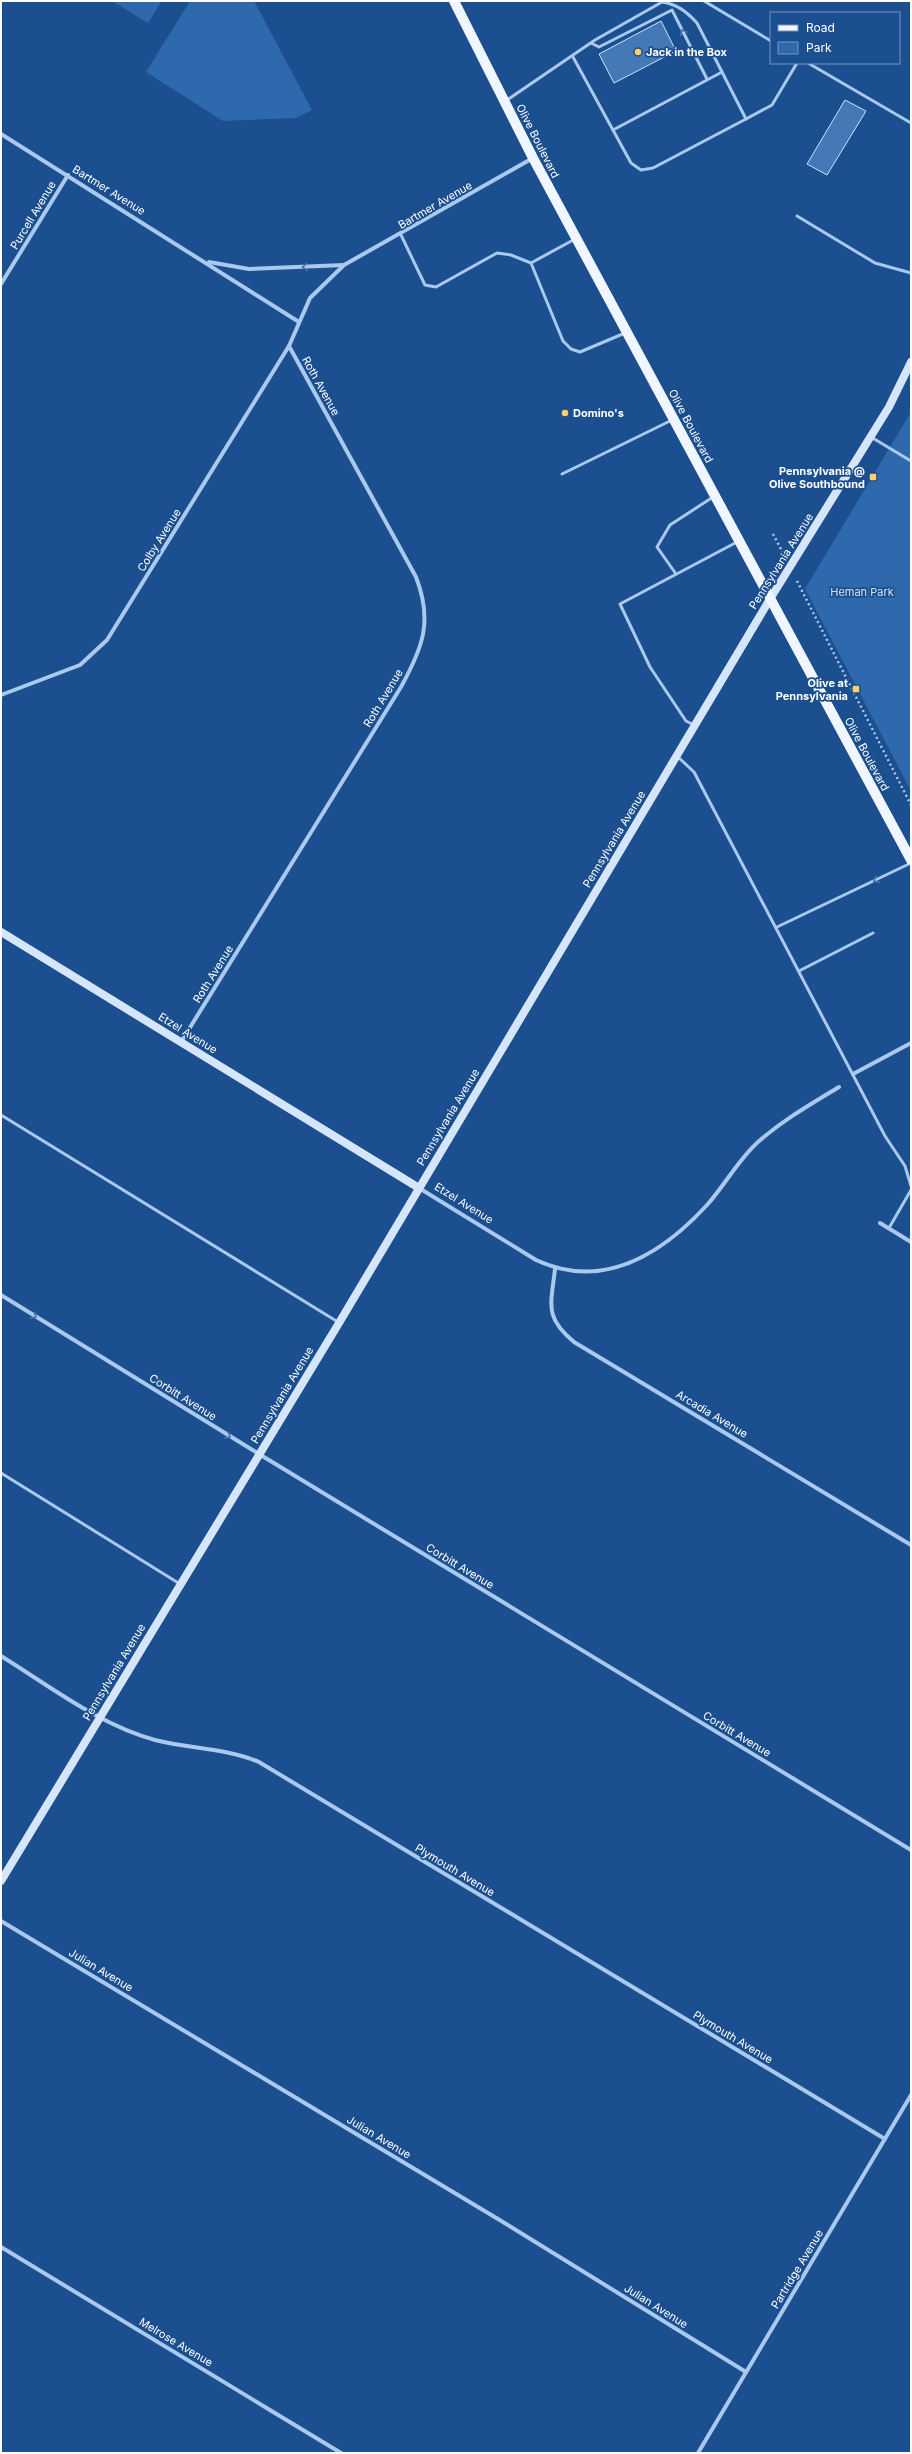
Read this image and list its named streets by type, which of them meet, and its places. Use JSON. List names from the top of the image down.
{
  "streets": {
    "main road": ["Olive Boulevard"],
    "street": [
      "Bartmer Avenue",
      "Purcell Avenue",
      "Roth Avenue",
      "Colby Avenue",
      "Pennsylvania Avenue",
      "Etzel Avenue",
      "Corbitt Avenue",
      "Arcadia Avenue",
      "Plymouth Avenue",
      "Julian Avenue",
      "Partridge Avenue",
      "Melrose Avenue"
    ]
  },
  "crossings": [
    ["Olive Boulevard", "Bartmer Avenue"],
    ["Olive Boulevard", "Pennsylvania Avenue"],
    ["Bartmer Avenue", "Purcell Avenue"],
    ["Bartmer Avenue", "Roth Avenue"],
    ["Bartmer Avenue", "Colby Avenue"],
    ["Roth Avenue", "Colby Avenue"],
    ["Roth Avenue", "Etzel Avenue"],
    ["Pennsylvania Avenue", "Etzel Avenue"],
    ["Pennsylvania Avenue", "Corbitt Avenue"],
    ["Pennsylvania Avenue", "Plymouth Avenue"],
    ["Etzel Avenue", "Arcadia Avenue"],
    ["Plymouth Avenue", "Partridge Avenue"],
    ["Julian Avenue", "Partridge Avenue"]
  ],
  "parks": ["Heman Park"],
  "places": {
    "other": ["Jack in the Box", "Domino's"],
    "transit": ["Pennsylvania @ Olive Southbound", "Olive at Pennsylvania"]
  },
  "legend": ["Road", "Park"]
}
